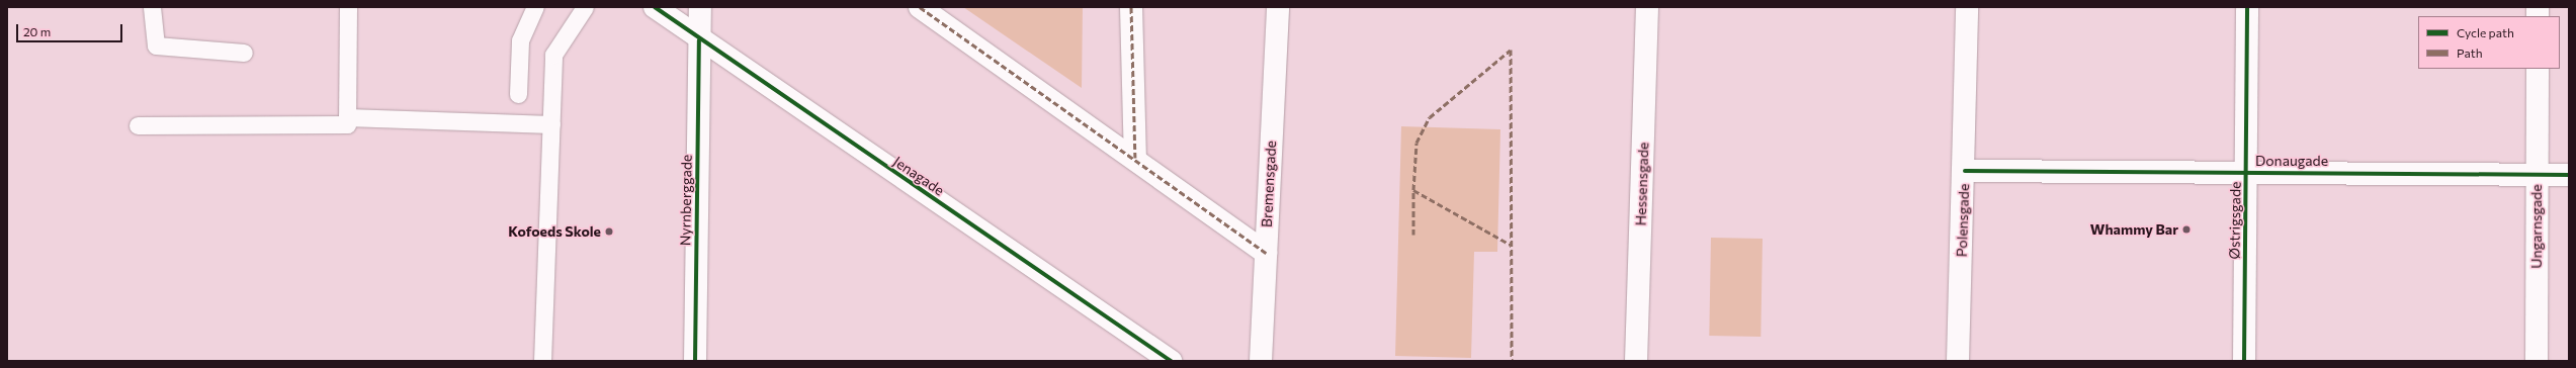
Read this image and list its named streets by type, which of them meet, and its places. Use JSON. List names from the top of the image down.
{
  "streets": {
    "street": [
      "Donaugade",
      "Jenagade",
      "Bremensgade",
      "Hessensgade",
      "Nyrnberggade",
      "Polensgade",
      "Østrigsgade",
      "Ungarnsgade"
    ]
  },
  "crossings": [
    ["Donaugade", "Polensgade"],
    ["Donaugade", "Østrigsgade"],
    ["Donaugade", "Ungarnsgade"],
    ["Jenagade", "Nyrnberggade"]
  ],
  "places": ["Whammy Bar", "Kofoeds Skole"],
  "legend": ["Cycle path", "Path"],
  "scale_bar": "20 m"
}
